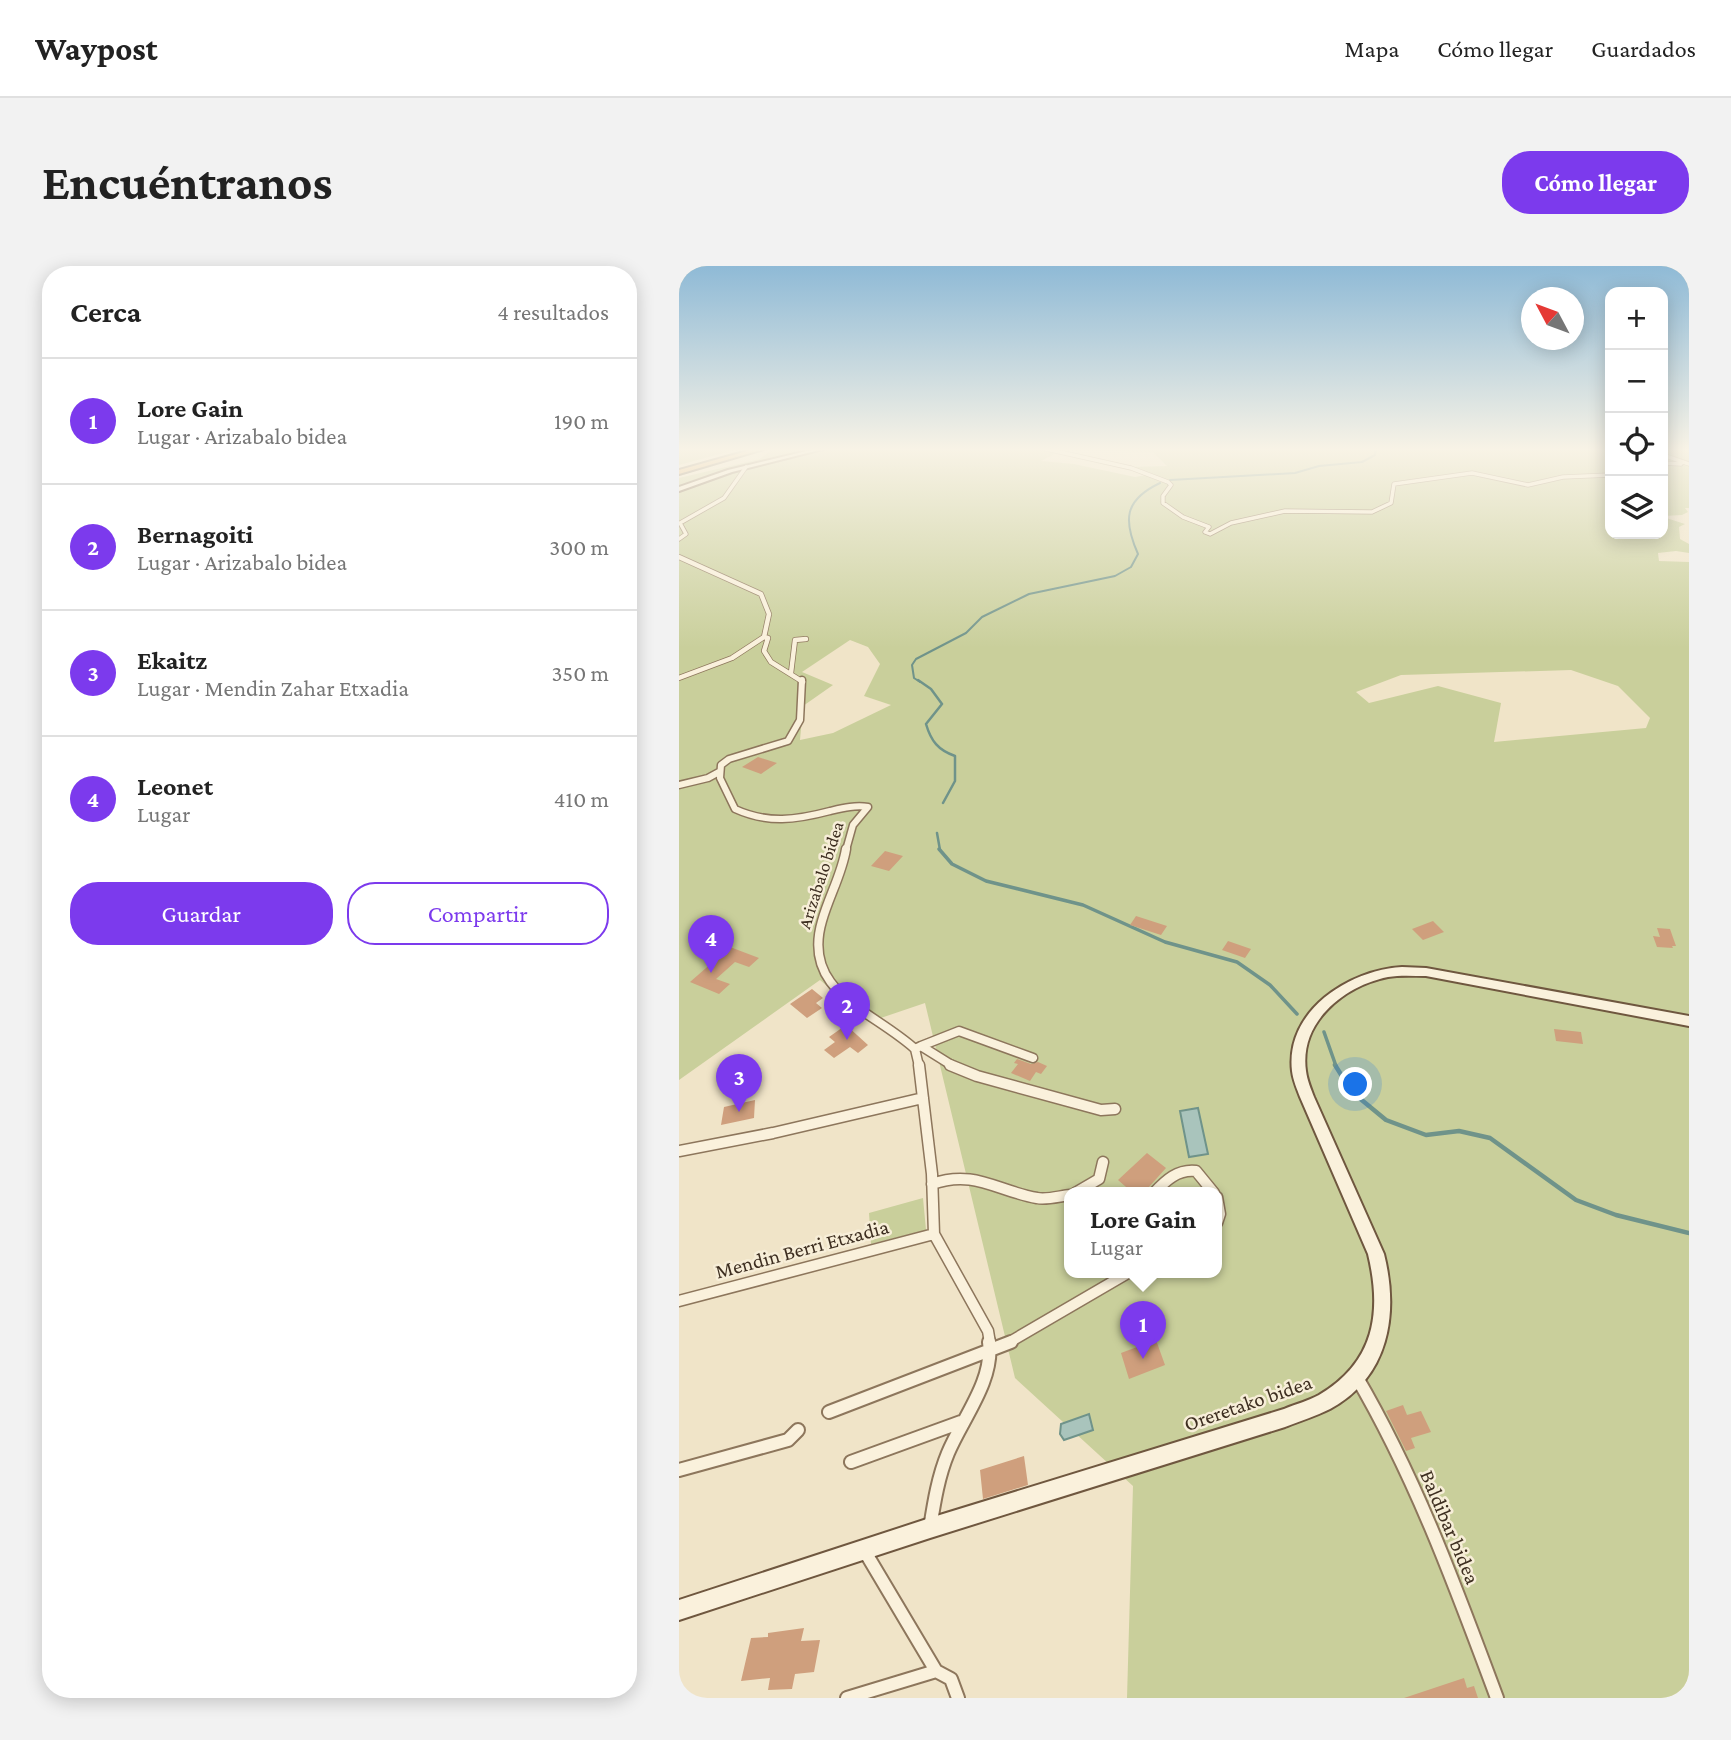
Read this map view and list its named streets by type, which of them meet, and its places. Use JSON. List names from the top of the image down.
{
  "streets": {
    "main road": ["Oreretako bidea"],
    "street": ["Arizabalo bidea", "Mendin Berri Etxadia", "Baldibar bidea"]
  },
  "crossings": [
    ["Oreretako bidea", "Baldibar bidea"]
  ],
  "north": "top left",
  "page": {
    "header": "Waypost",
    "nav": ["Mapa", "Cómo llegar", "Guardados"],
    "buttons": [
      "Cómo llegar",
      ["Guardar", "Compartir"]
    ],
    "title": "Encuéntranos",
    "heading": ["Cerca", "4 resultados"],
    "map_buttons": ["+", "−"],
    "list": [
      {
        "mark": "1",
        "name": "Lore Gain",
        "note": "Lugar · Arizabalo bidea",
        "value": "190 m"
      },
      {
        "mark": "2",
        "name": "Bernagoiti",
        "note": "Lugar · Arizabalo bidea",
        "value": "300 m"
      },
      {
        "mark": "3",
        "name": "Ekaitz",
        "note": "Lugar · Mendin Zahar Etxadia",
        "value": "350 m"
      },
      {
        "mark": "4",
        "name": "Leonet",
        "note": "Lugar",
        "value": "410 m"
      }
    ],
    "pins": [
      "4",
      "2",
      "3",
      "1"
    ],
    "popup": ["Lore Gain", "Lugar"]
  }
}
